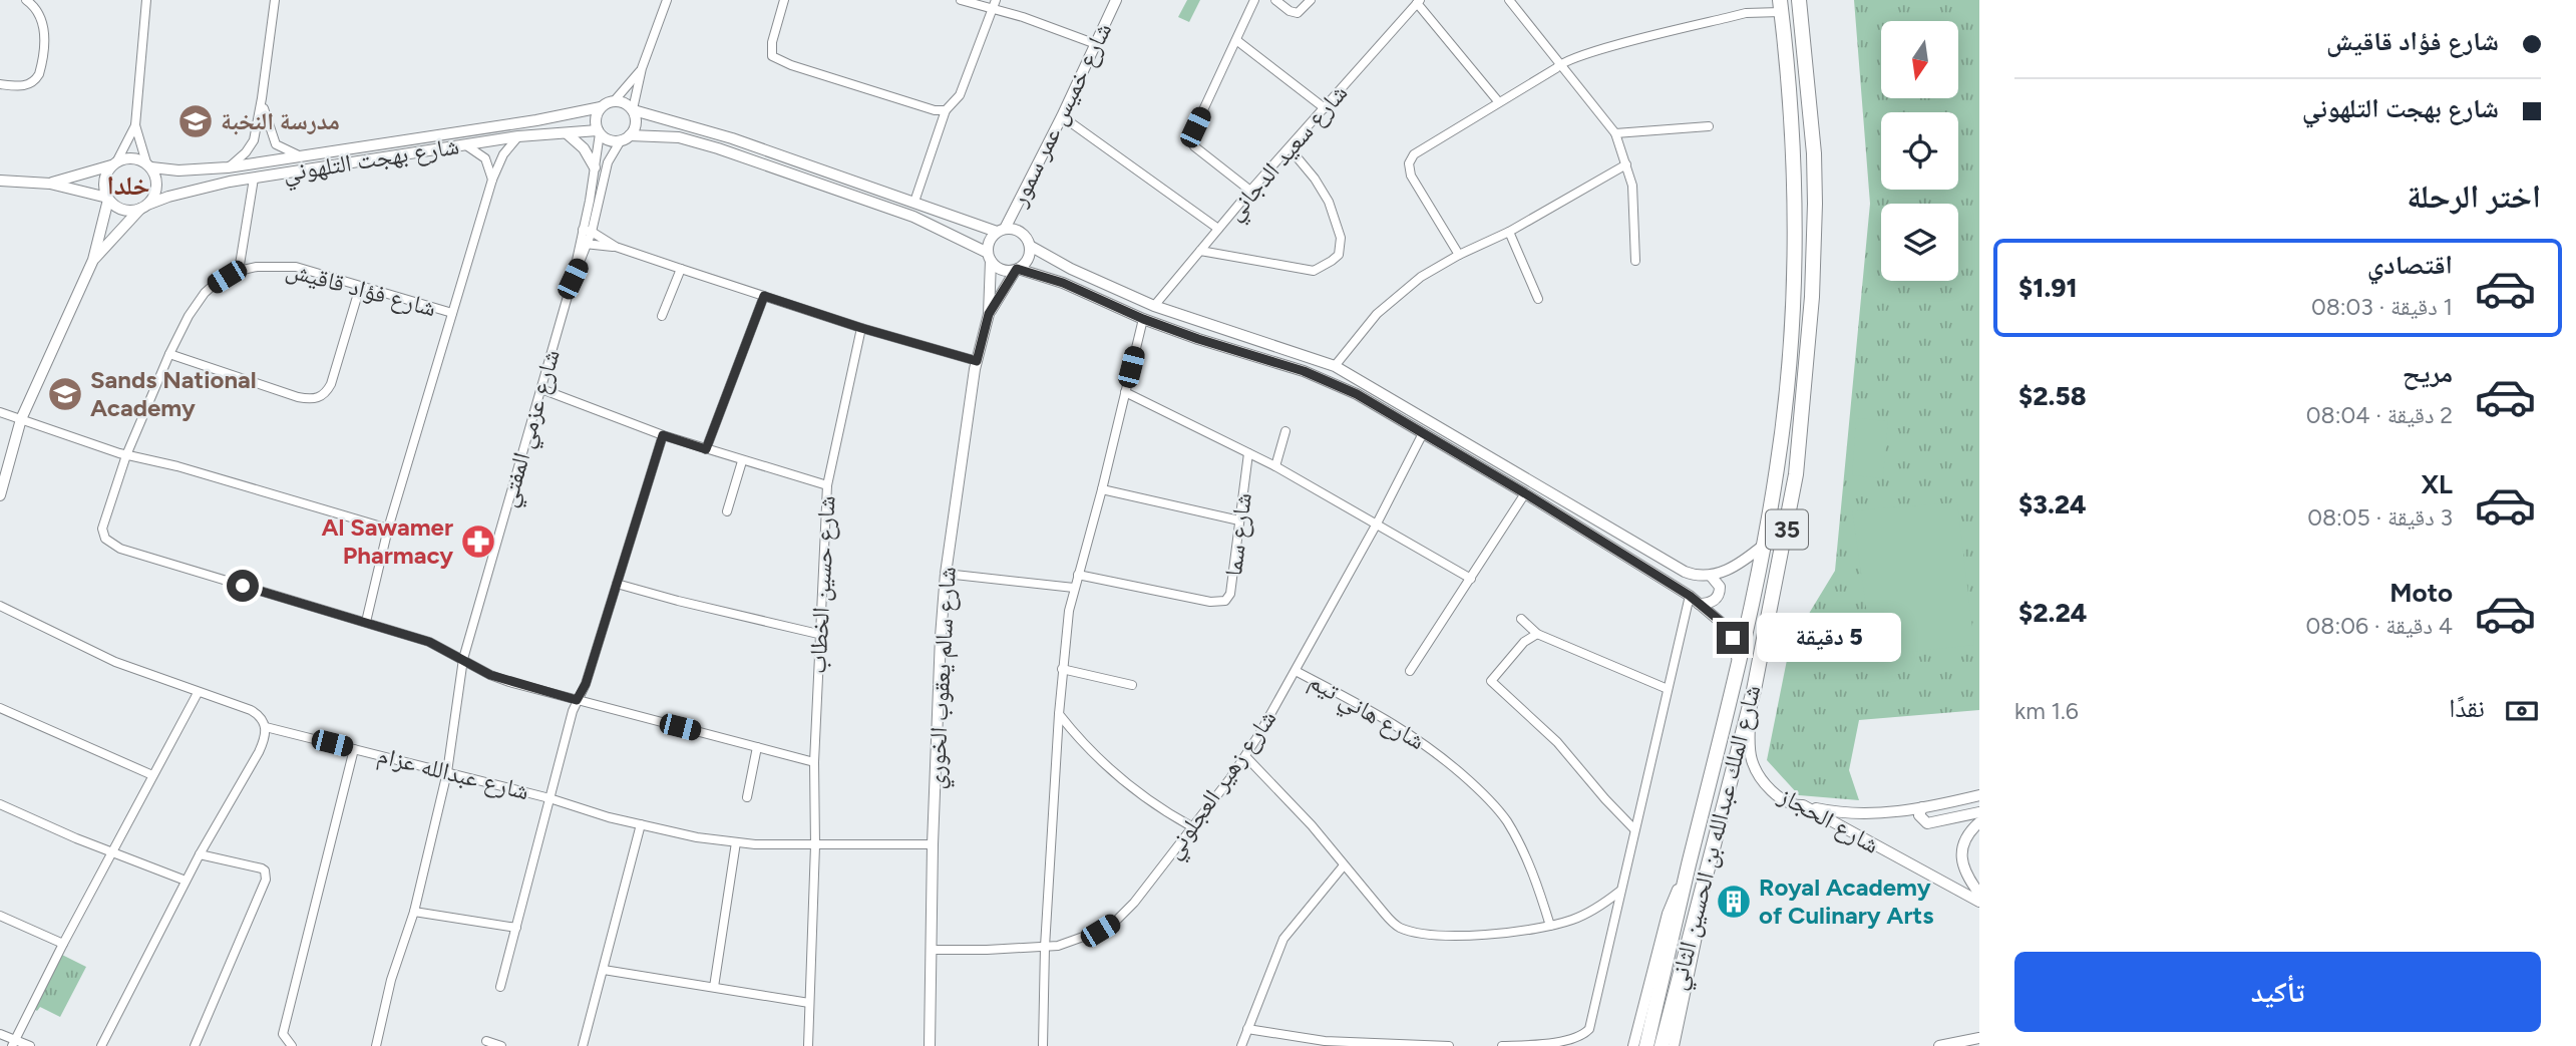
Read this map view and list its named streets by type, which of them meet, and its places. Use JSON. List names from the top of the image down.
{
  "streets": {
    "highway": ["35", "شارع الملك عبدالله بن الحسين الثاني"],
    "street": [
      "شارع خميس عمر سمور",
      "شارع سعيد الدجاني",
      "شارع بهجت التلهوني",
      "شارع فؤاد قاقيش",
      "شارع عزمي المفتي",
      "شارع سما",
      "شارع حسين الخطاب",
      "شارع سالم يعقوب الخوري",
      "شارع هاني تيم",
      "شارع عبدالله عزام",
      "شارع زهير العجلوني",
      "شارع الحجاز"
    ]
  },
  "crossings": [
    ["شارع خميس عمر سمور", "شارع سالم يعقوب الخوري"],
    ["شارع بهجت التلهوني", "شارع عزمي المفتي"],
    ["شارع فؤاد قاقيش", "شارع عزمي المفتي"],
    ["شارع فؤاد قاقيش", "شارع حسين الخطاب"],
    ["شارع عزمي المفتي", "شارع عبدالله عزام"],
    ["شارع حسين الخطاب", "شارع عبدالله عزام"],
    ["شارع سالم يعقوب الخوري", "شارع عبدالله عزام"],
    ["شارع سالم يعقوب الخوري", "شارع زهير العجلوني"],
    ["شارع هاني تيم", "شارع زهير العجلوني"],
    ["شارع الحجاز", "شارع الملك عبدالله بن الحسين الثاني"]
  ],
  "districts": ["خلدا"],
  "places": {
    "school or university": ["مدرسة النخبة", "Sands National Academy"],
    "pharmacy": ["Al Sawamer Pharmacy"],
    "building": ["Royal Academy of Culinary Arts"]
  },
  "north": "bottom",
  "page": {
    "banner": ["شارع فؤاد قاقيش", "شارع بهجت التلهوني"],
    "heading": "اختر الرحلة",
    "list": [
      {
        "name": "اقتصادي",
        "note": "1 دقيقة · 08:03",
        "value": "$1.91"
      },
      {
        "name": "مريح",
        "note": "2 دقيقة · 08:04",
        "value": "$2.58"
      },
      {
        "name": "XL",
        "note": "3 دقيقة · 08:05",
        "value": "$3.24"
      },
      {
        "name": "Moto",
        "note": "4 دقيقة · 08:06",
        "value": "$2.24"
      }
    ],
    "bubble": "5 دقيقة",
    "pay": ["نقدًا", "1.6 km"],
    "buttons": "تأكيد"
  }
}
